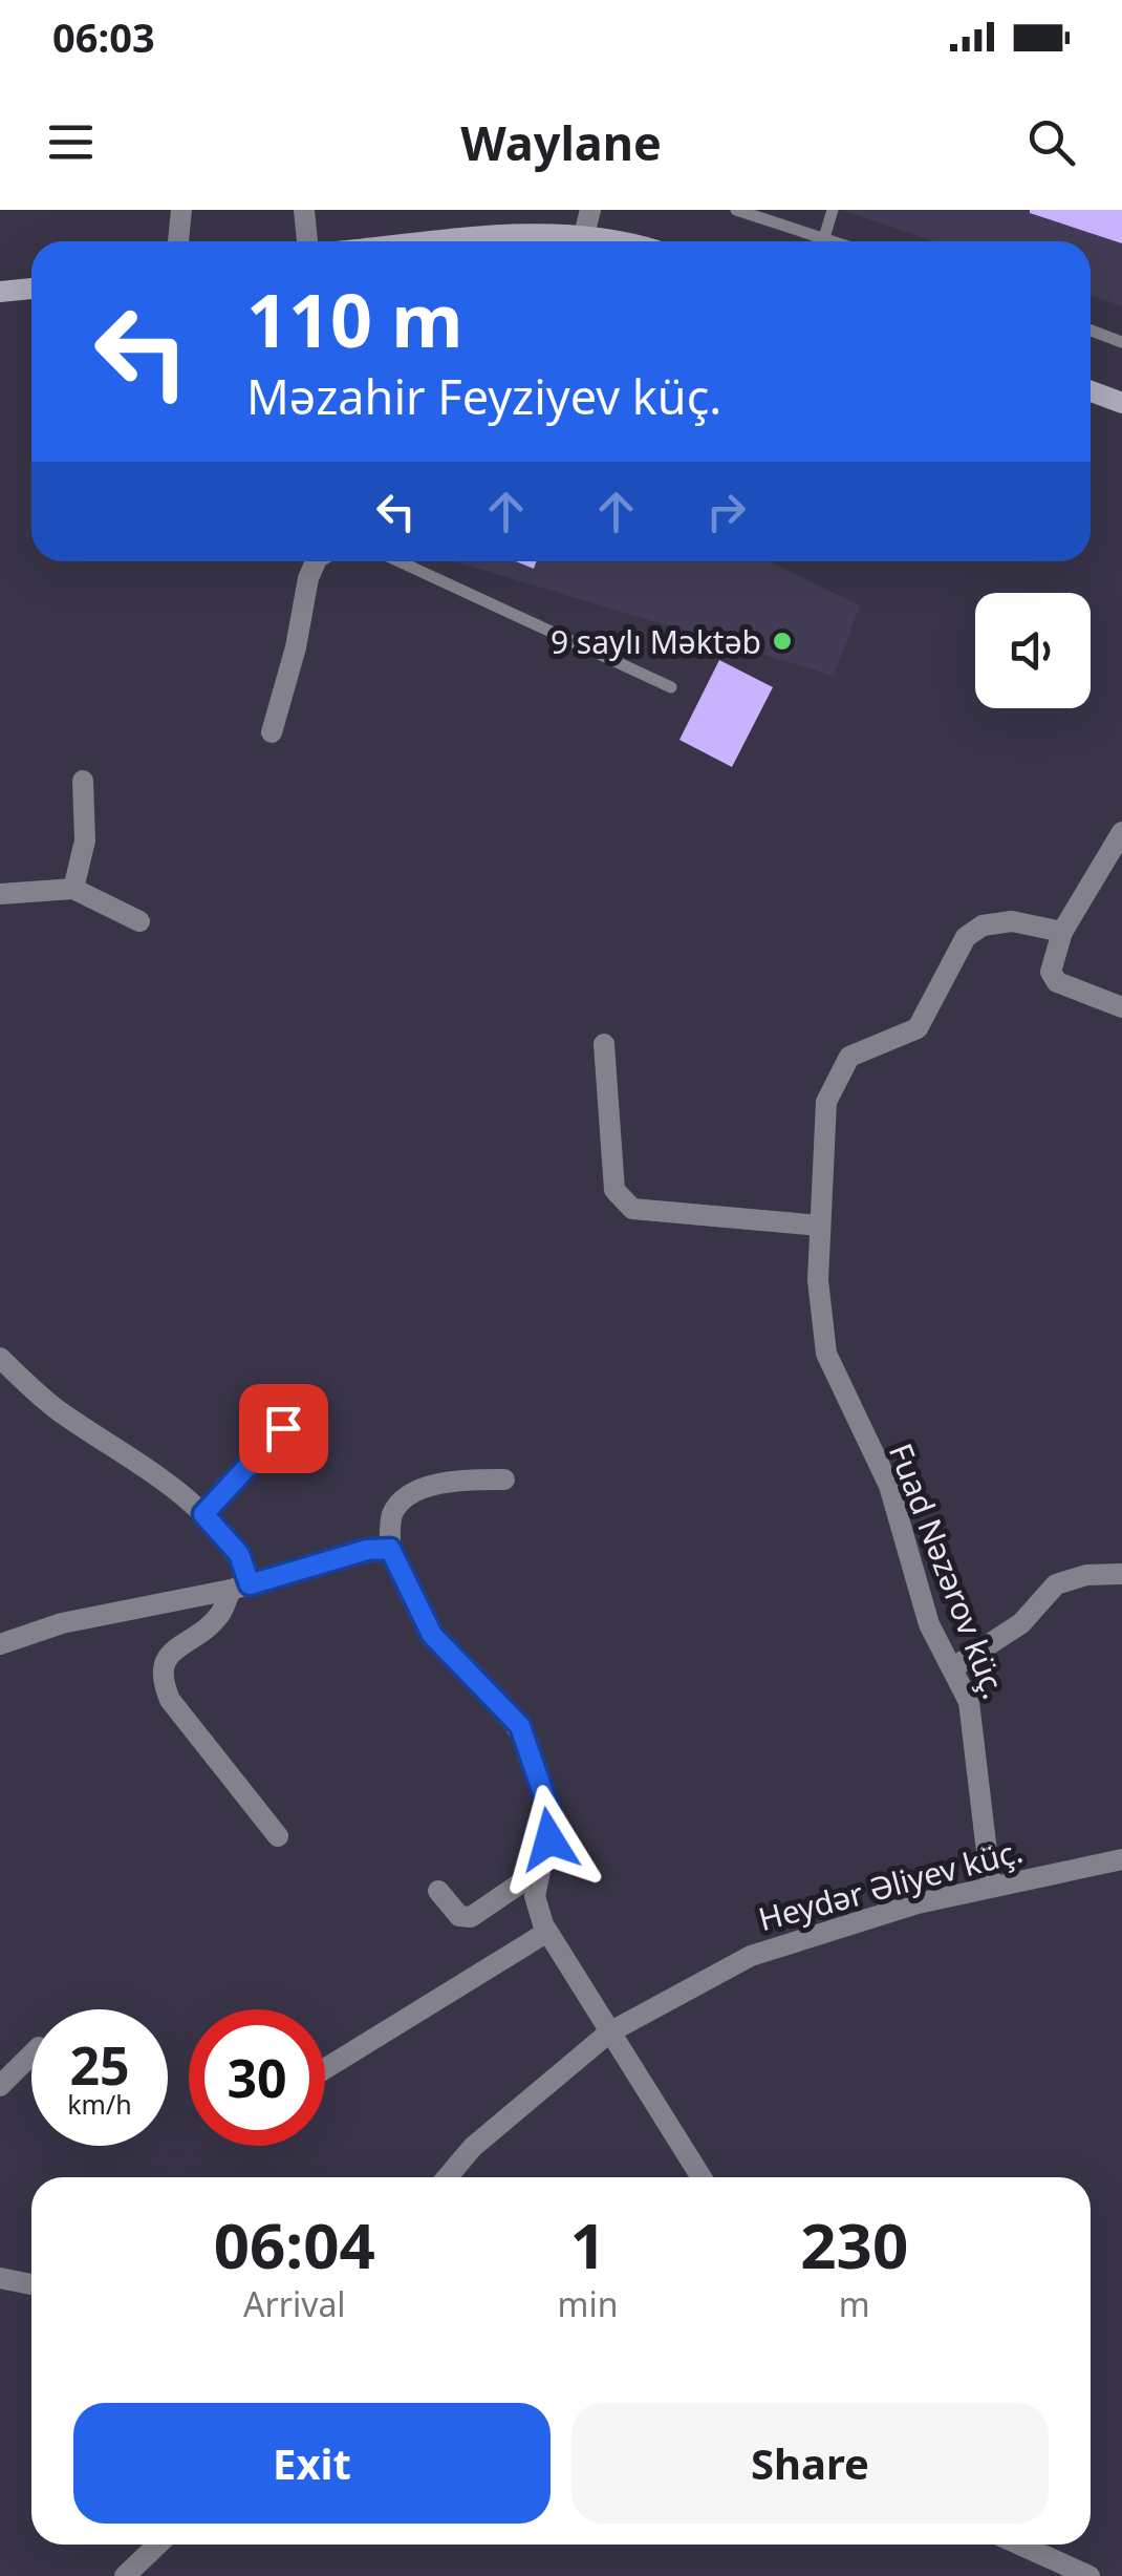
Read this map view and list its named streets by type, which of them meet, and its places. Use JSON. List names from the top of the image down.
{
  "streets": {
    "street": ["Fuad Nəzərov küç.", "Heydər Əliyev küç."]
  },
  "crossings": [
    ["Fuad Nəzərov küç.", "Heydər Əliyev küç."]
  ],
  "places": ["9 saylı Məktəb"],
  "page": {
    "status": "06:03",
    "header": "Waylane",
    "turn": ["110 m", "Məzahir Feyziyev küç."],
    "speed": "25 km/h",
    "limit": "30",
    "eta": [
      "06:04",
      "Arrival",
      "1",
      "min",
      "230",
      "m"
    ],
    "buttons": ["Exit", "Share"]
  }
}
